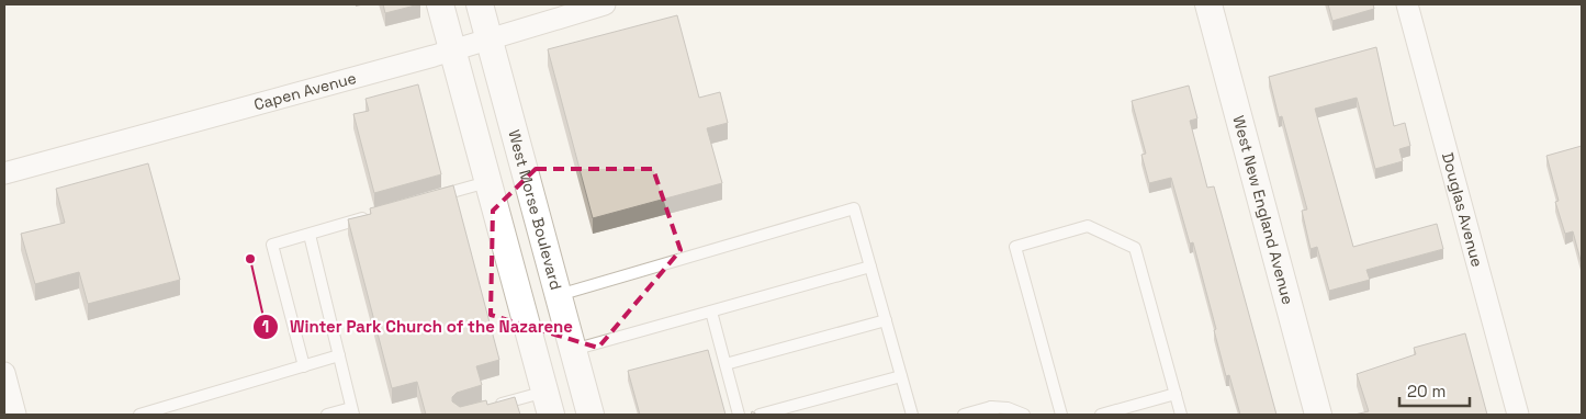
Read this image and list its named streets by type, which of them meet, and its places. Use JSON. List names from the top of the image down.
{
  "streets": {
    "street": [
      "Capen Avenue",
      "West Morse Boulevard",
      "West New England Avenue",
      "Douglas Avenue"
    ]
  },
  "crossings": [
    ["Capen Avenue", "West Morse Boulevard"]
  ],
  "places": ["Winter Park Church of the Nazarene"],
  "scale_bar": "20 m"
}
